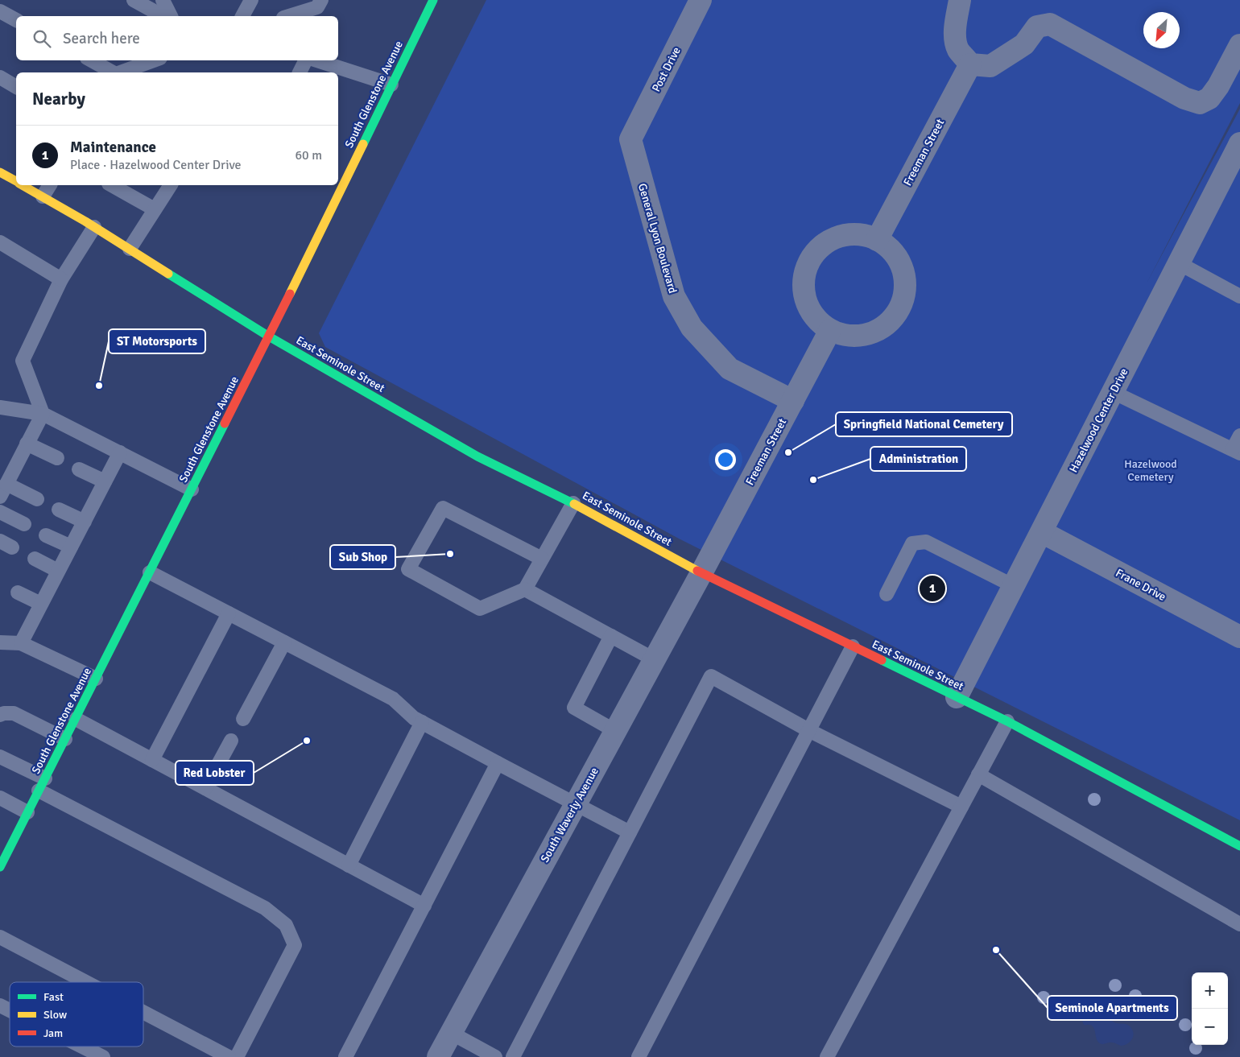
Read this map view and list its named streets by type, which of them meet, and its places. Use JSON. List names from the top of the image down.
{
  "streets": {
    "street": [
      "Post Drive",
      "South Glenstone Avenue",
      "Freeman Street",
      "General Lyon Boulevard",
      "East Seminole Street",
      "Hazelwood Center Drive",
      "Frane Drive",
      "South Waverly Avenue"
    ]
  },
  "crossings": [
    ["Post Drive", "General Lyon Boulevard"],
    ["South Glenstone Avenue", "East Seminole Street"],
    ["Freeman Street", "General Lyon Boulevard"],
    ["Freeman Street", "East Seminole Street"],
    ["Freeman Street", "South Waverly Avenue"],
    ["East Seminole Street", "Hazelwood Center Drive"],
    ["East Seminole Street", "South Waverly Avenue"],
    ["Hazelwood Center Drive", "Frane Drive"]
  ],
  "parks": ["Hazelwood Cemetery"],
  "places": [
    "ST Motorsports",
    "Springfield National Cemetery",
    "Administration",
    "Sub Shop",
    "Red Lobster",
    "Seminole Apartments"
  ],
  "legend": ["Fast", "Slow", "Jam"],
  "north": "bottom left",
  "page": {
    "search": "Search here",
    "heading": "Nearby",
    "list": [
      {
        "mark": "1",
        "name": "Maintenance",
        "note": "Place · Hazelwood Center Drive",
        "value": "60 m"
      }
    ],
    "pins": "1",
    "map_buttons": ["+", "−"]
  }
}
